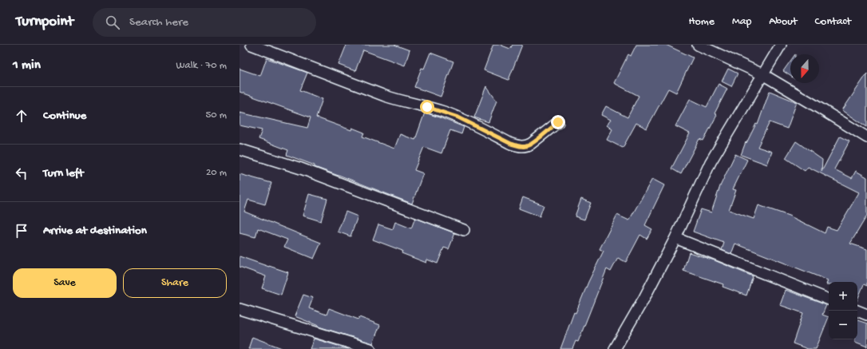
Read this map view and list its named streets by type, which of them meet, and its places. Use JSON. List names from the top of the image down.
{
  "north": "bottom",
  "page": {
    "header": "Turnpoint",
    "search": "Search here",
    "nav": [
      "Home",
      "Map",
      "About",
      "Contact"
    ],
    "heading": ["1 min", "Walk · 70 m"],
    "list": [
      ["Continue", "50 m"],
      ["Turn left", "20 m"],
      "Arrive at destination"
    ],
    "buttons": ["Save", "Share"],
    "map_buttons": ["+", "−"]
  }
}
